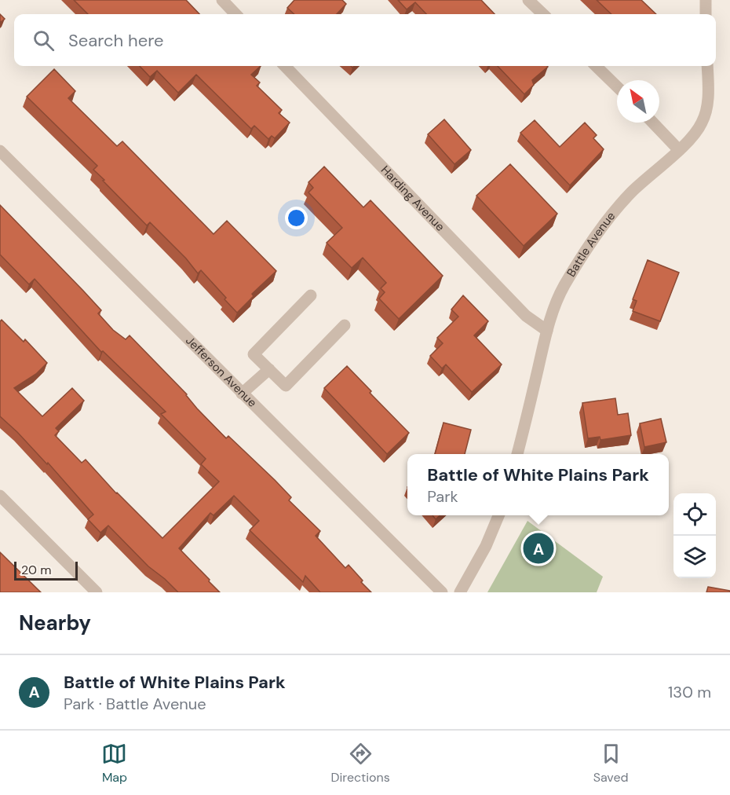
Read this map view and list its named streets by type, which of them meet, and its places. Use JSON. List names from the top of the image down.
{
  "streets": {
    "street": ["Harding Avenue", "Battle Avenue", "Jefferson Avenue"]
  },
  "crossings": [
    ["Harding Avenue", "Battle Avenue"]
  ],
  "scale_bar": "20 m",
  "north": "top left",
  "page": {
    "search": "Search here",
    "popup": ["Battle of White Plains Park", "Park"],
    "pins": "A",
    "scale": "20 m",
    "heading": "Nearby",
    "list": [
      {
        "mark": "A",
        "name": "Battle of White Plains Park",
        "note": "Park · Battle Avenue",
        "value": "130 m"
      }
    ],
    "nav": ["Map", "Directions", "Saved"]
  }
}
